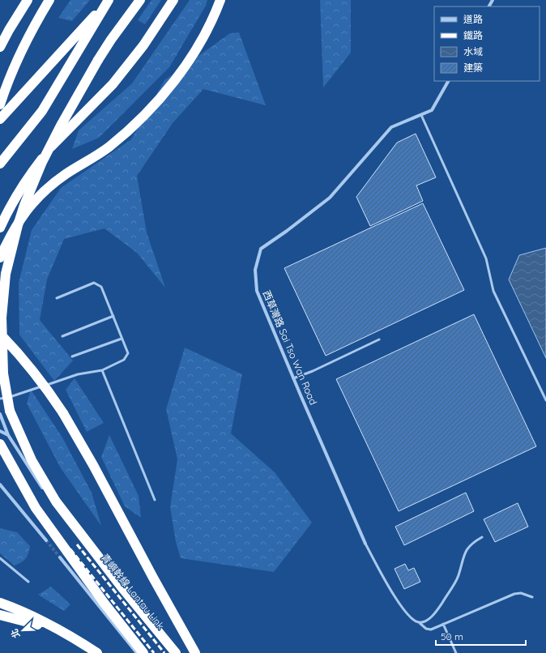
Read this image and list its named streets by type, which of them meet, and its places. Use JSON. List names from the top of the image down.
{
  "streets": {
    "street": ["西草灣路 Sai Tso Wan Road", "青嶼幹線 Lantau Link"]
  },
  "legend": [
    "道路",
    "鐵路",
    "水域",
    "建築"
  ],
  "scale_bar": "50 m",
  "north": "bottom left"
}
